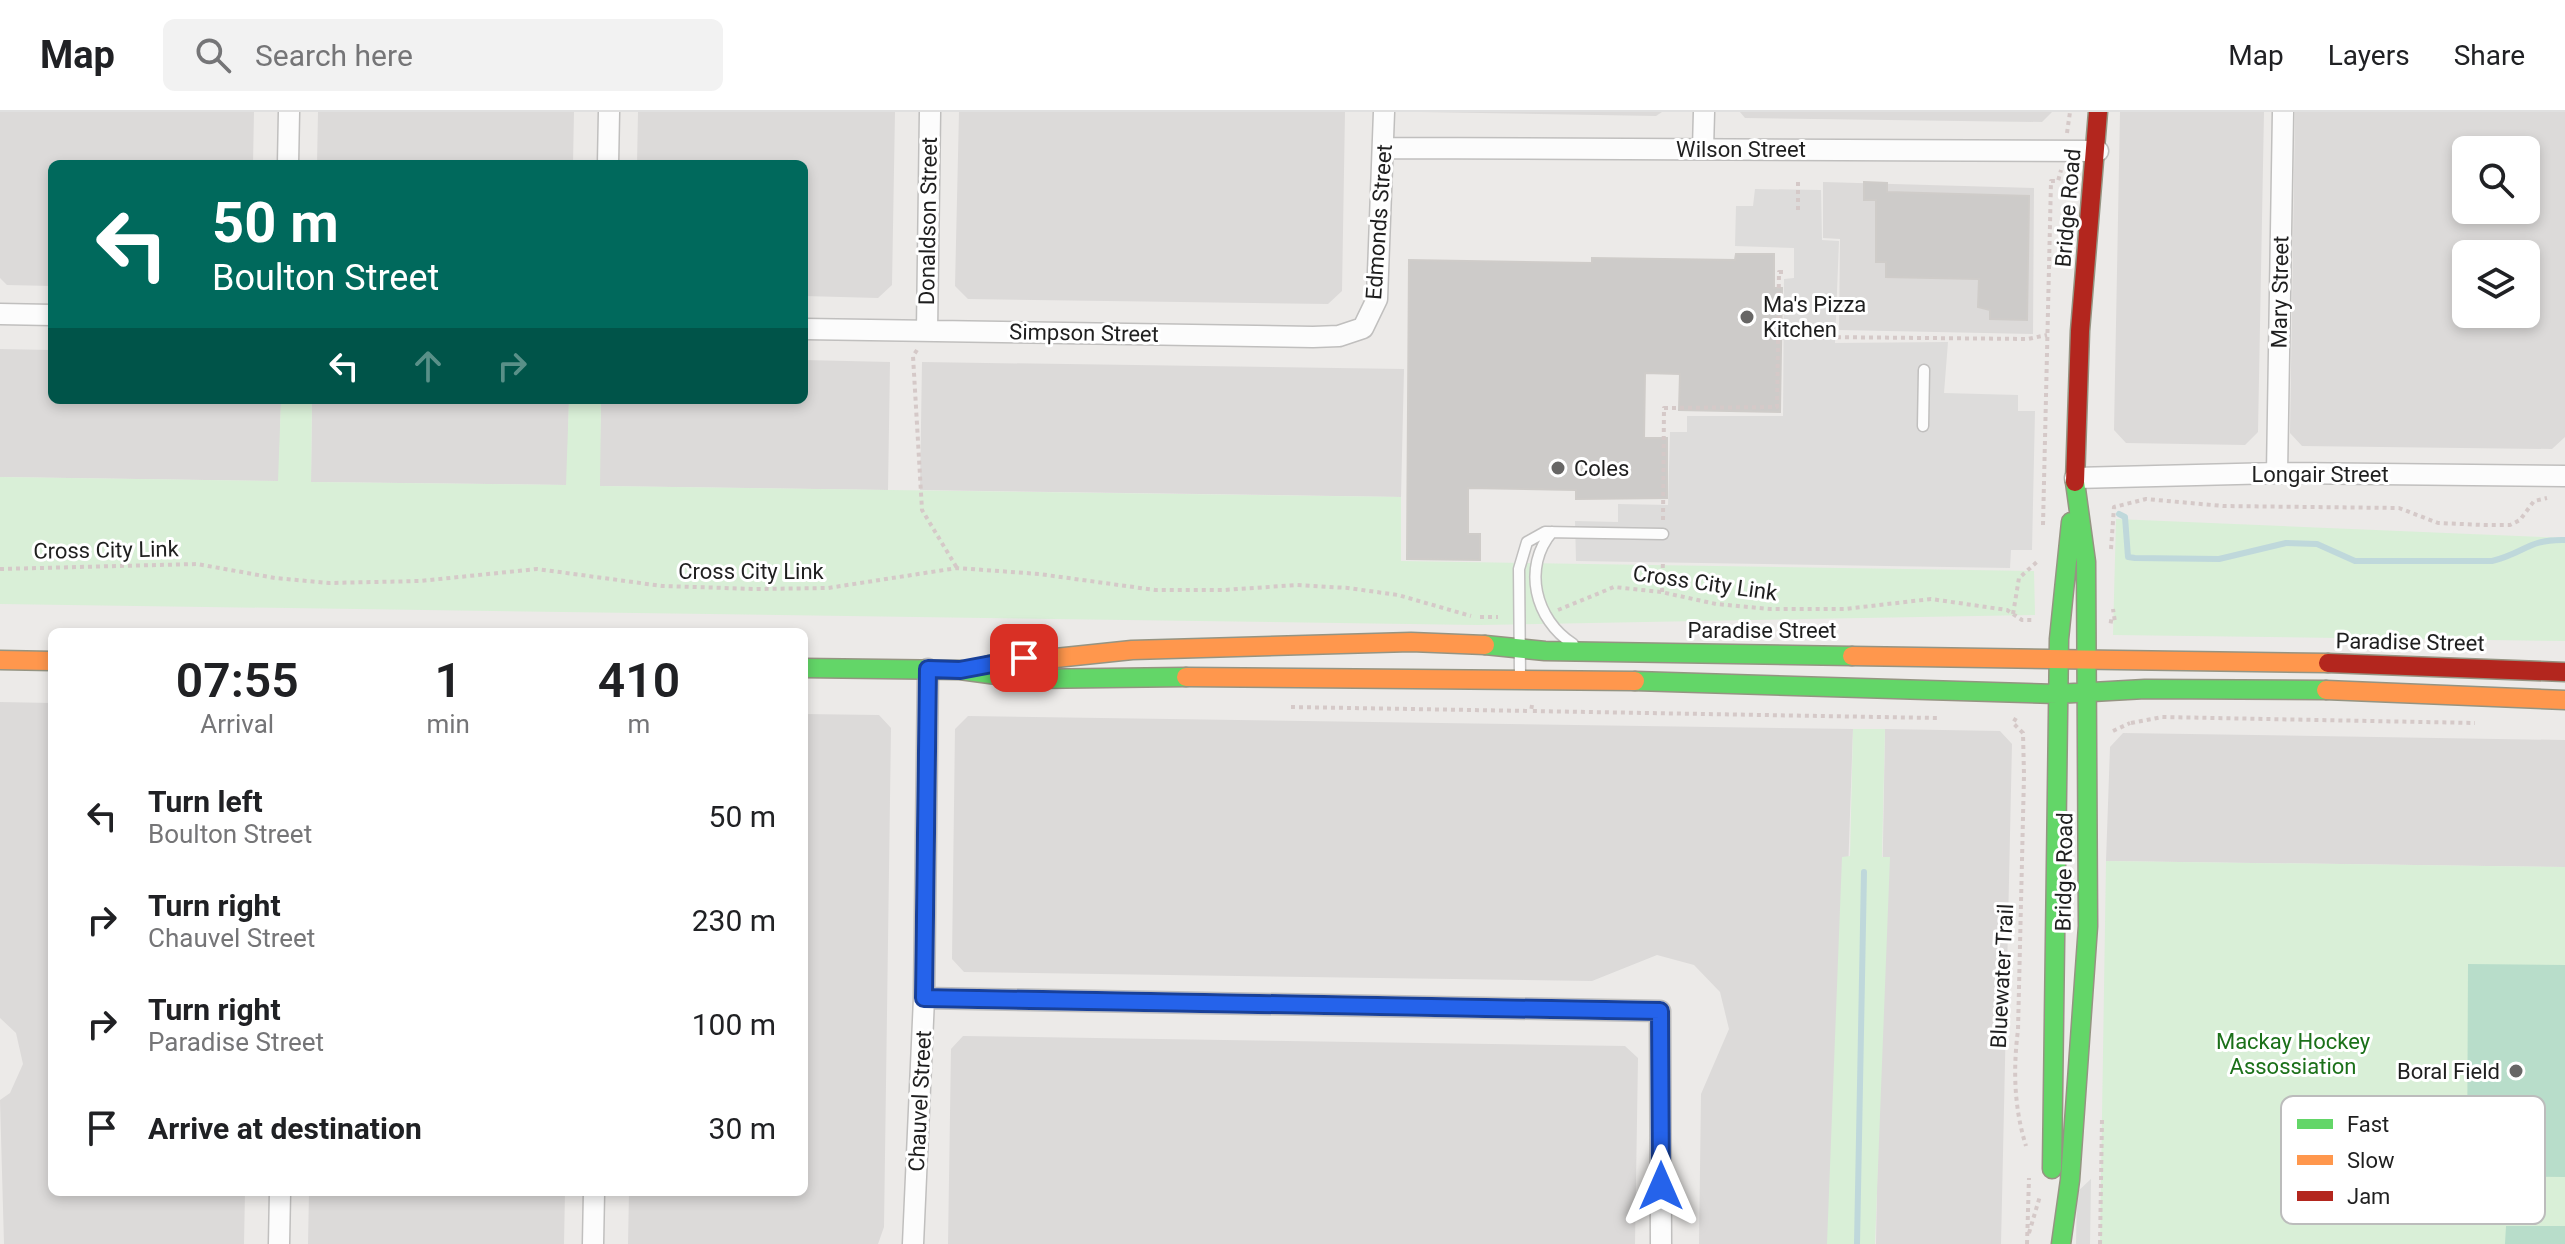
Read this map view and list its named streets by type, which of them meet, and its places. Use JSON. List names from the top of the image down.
{
  "streets": {
    "street": [
      "Wilson Street",
      "Bridge Road",
      "Donaldson Street",
      "Edmonds Street",
      "Mary Street",
      "Simpson Street",
      "Longair Street",
      "Paradise Street",
      "Chauvel Street"
    ],
    "path": ["Cross City Link", "Bluewater Trail"]
  },
  "crossings": [
    ["Wilson Street", "Bridge Road"],
    ["Wilson Street", "Edmonds Street"],
    ["Bridge Road", "Longair Street"],
    ["Bridge Road", "Paradise Street"],
    ["Donaldson Street", "Simpson Street"],
    ["Edmonds Street", "Simpson Street"],
    ["Mary Street", "Longair Street"],
    ["Paradise Street", "Chauvel Street"]
  ],
  "parks": ["Mackay Hockey Assossiation"],
  "places": ["Ma's Pizza Kitchen", "Coles", "Boral Field"],
  "legend": ["Fast", "Slow", "Jam"],
  "page": {
    "header": "Map",
    "search": "Search here",
    "nav": ["Map", "Layers", "Share"],
    "turn": ["50 m", "Boulton Street"],
    "eta": [
      "07:55",
      "Arrival",
      "1",
      "min",
      "410",
      "m"
    ],
    "list": [
      {
        "name": "Turn left",
        "note": "Boulton Street",
        "value": "50 m"
      },
      {
        "name": "Turn right",
        "note": "Chauvel Street",
        "value": "230 m"
      },
      {
        "name": "Turn right",
        "note": "Paradise Street",
        "value": "100 m"
      },
      {
        "name": "Arrive at destination",
        "value": "30 m"
      }
    ]
  }
}
